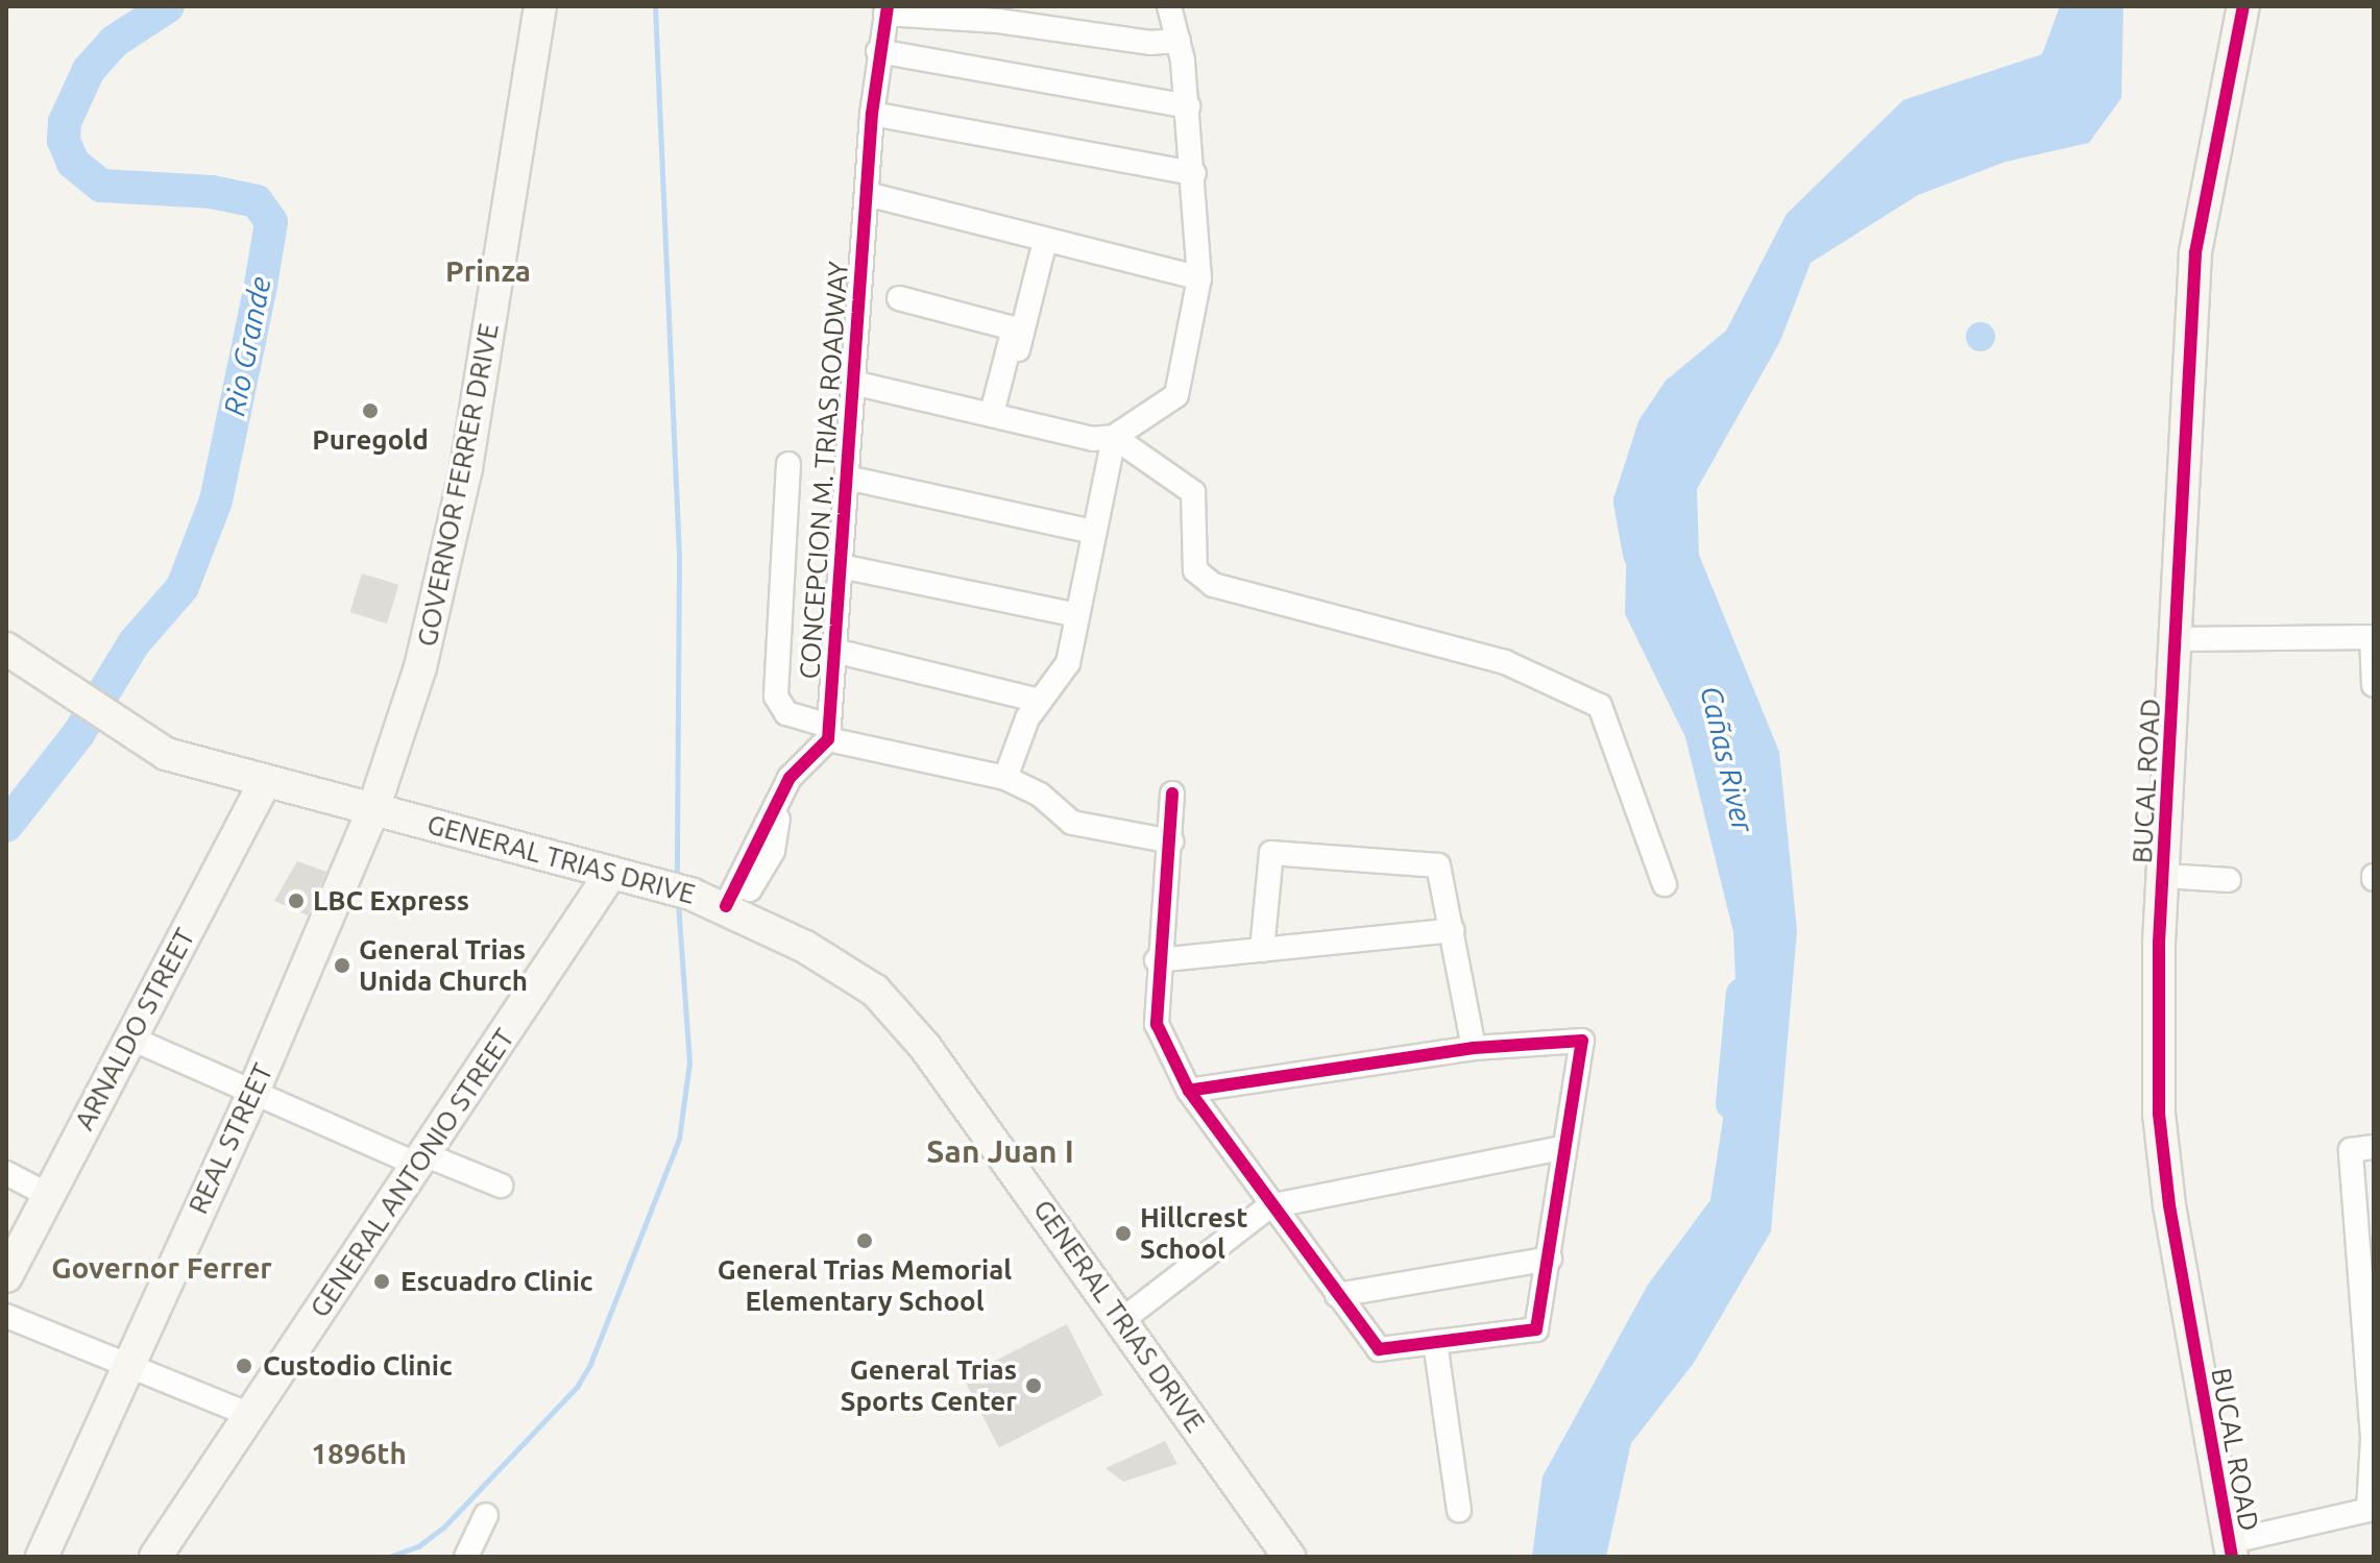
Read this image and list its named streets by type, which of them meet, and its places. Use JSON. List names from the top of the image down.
{
  "streets": {
    "main road": [
      "GOVERNOR FERRER DRIVE",
      "BUCAL ROAD",
      "GENERAL TRIAS DRIVE",
      "ARNALDO STREET",
      "REAL STREET",
      "GENERAL ANTONIO STREET"
    ],
    "street": ["CONCEPCION M. TRIAS ROADWAY"]
  },
  "crossings": [
    ["GOVERNOR FERRER DRIVE", "GENERAL TRIAS DRIVE"],
    ["GOVERNOR FERRER DRIVE", "REAL STREET"],
    ["GENERAL TRIAS DRIVE", "ARNALDO STREET"],
    ["GENERAL TRIAS DRIVE", "REAL STREET"],
    ["GENERAL TRIAS DRIVE", "GENERAL ANTONIO STREET"]
  ],
  "districts": [
    "Prinza",
    "San Juan I",
    "Governor Ferrer",
    "1896th"
  ],
  "water": ["Rio Grande", "Cañas River"],
  "places": [
    "Puregold",
    "LBC Express",
    "General Trias Unida Church",
    "Hillcrest School",
    "General Trias Memorial Elementary School",
    "Escuadro Clinic",
    "Custodio Clinic",
    "General Trias Sports Center"
  ]
}
